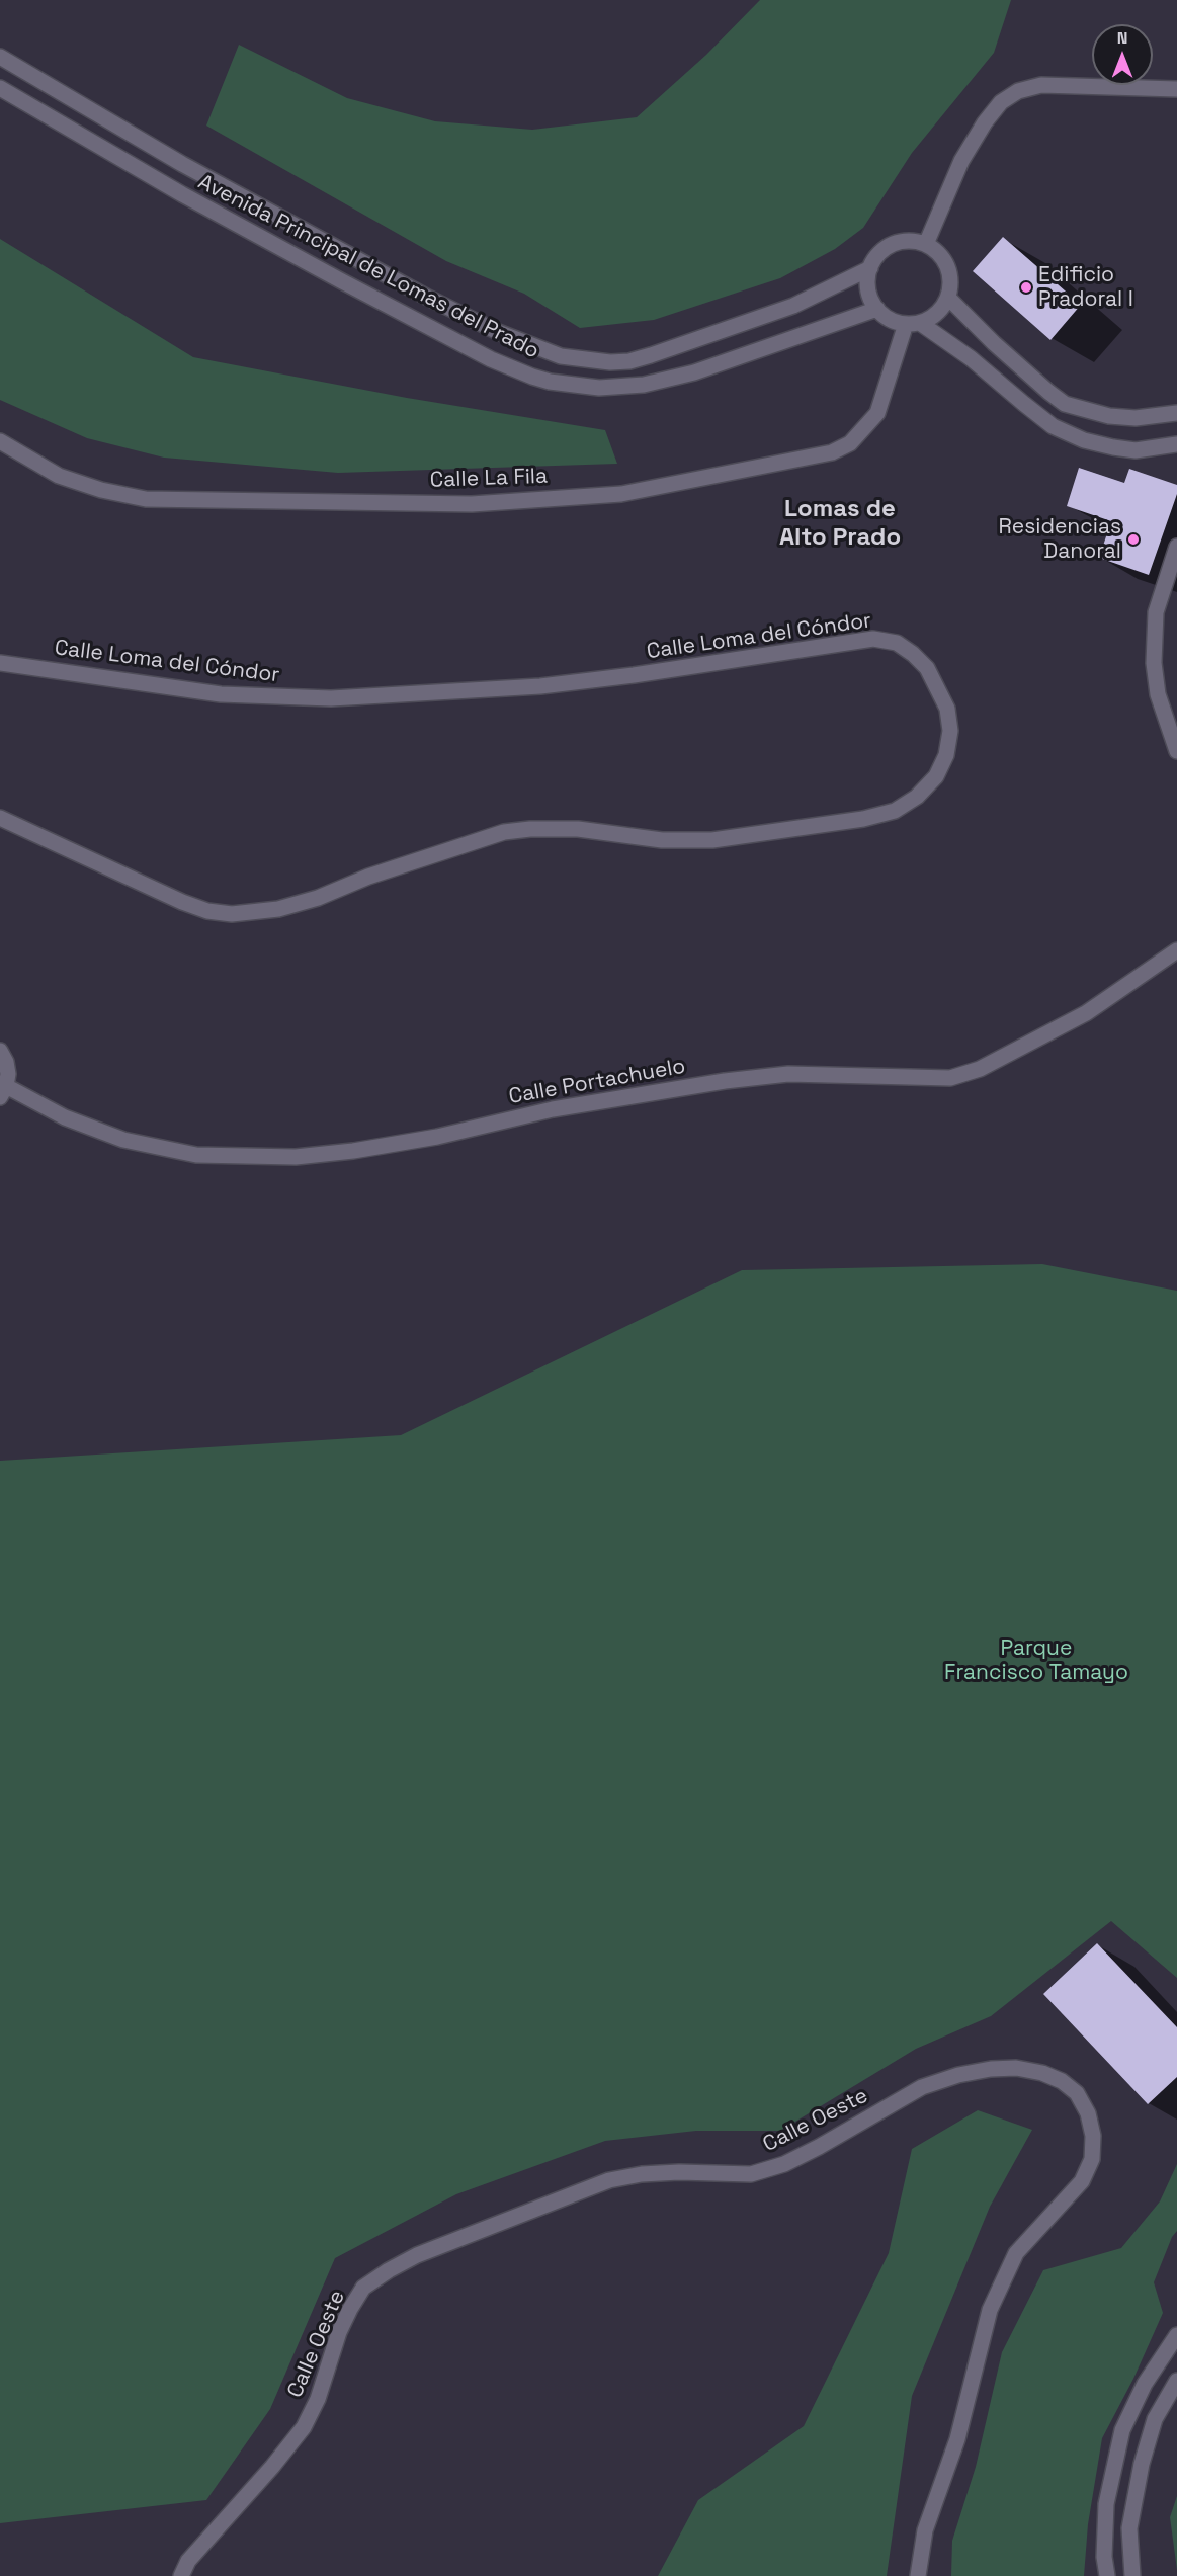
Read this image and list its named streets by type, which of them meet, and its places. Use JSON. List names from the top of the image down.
{
  "streets": {
    "street": [
      "Avenida Principal de Lomas del Prado",
      "Calle La Fila",
      "Calle Loma del Cóndor",
      "Calle Portachuelo",
      "Calle Oeste"
    ]
  },
  "crossings": [
    ["Avenida Principal de Lomas del Prado", "Calle La Fila"]
  ],
  "districts": ["Lomas de Alto Prado"],
  "parks": ["Parque Francisco Tamayo"],
  "places": ["Edificio Pradoral I", "Residencias Danoral"],
  "north": "top"
}
